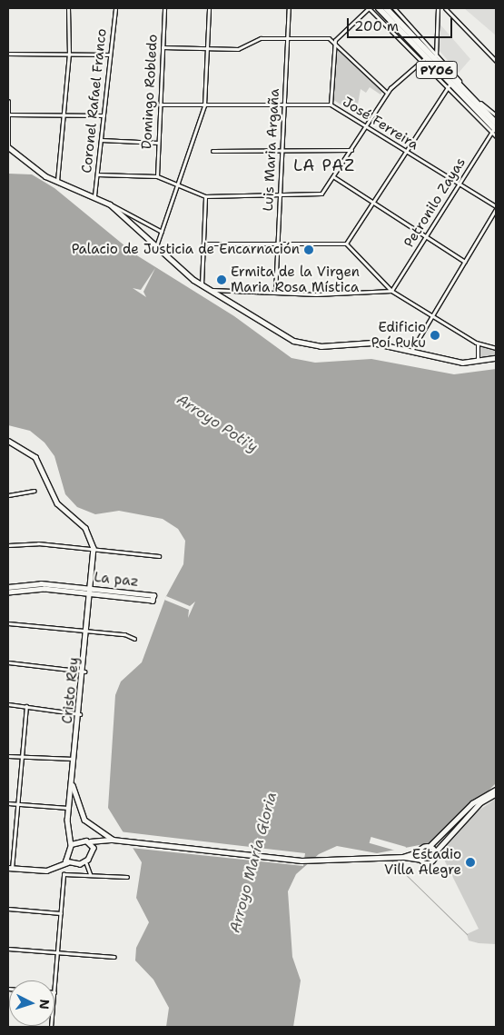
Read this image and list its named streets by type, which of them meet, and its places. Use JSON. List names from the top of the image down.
{
  "streets": {
    "highway": ["PY06"],
    "street": [
      "Domingo Robledo",
      "Coronel Rafael Franco",
      "José Ferreira",
      "Luis Maria Argaña",
      "Petronilo Zayas",
      "La paz",
      "Cristo Rey"
    ]
  },
  "crossings": [
    ["PY06", "Petronilo Zayas"],
    ["Domingo Robledo", "José Ferreira"],
    ["José Ferreira", "Luis Maria Argaña"],
    ["José Ferreira", "Petronilo Zayas"],
    ["La paz", "Cristo Rey"]
  ],
  "districts": ["LA PAZ"],
  "water": ["Arroyo Poti'y", "Arroyo María Gloria"],
  "places": [
    "Palacio de Justicia de Encarnación",
    "Ermita de la Virgen Maria Rosa Mística",
    "Edificio Poí Puku",
    "Estadio Villa Alegre"
  ],
  "scale_bar": "200 m",
  "north": "right"
}
